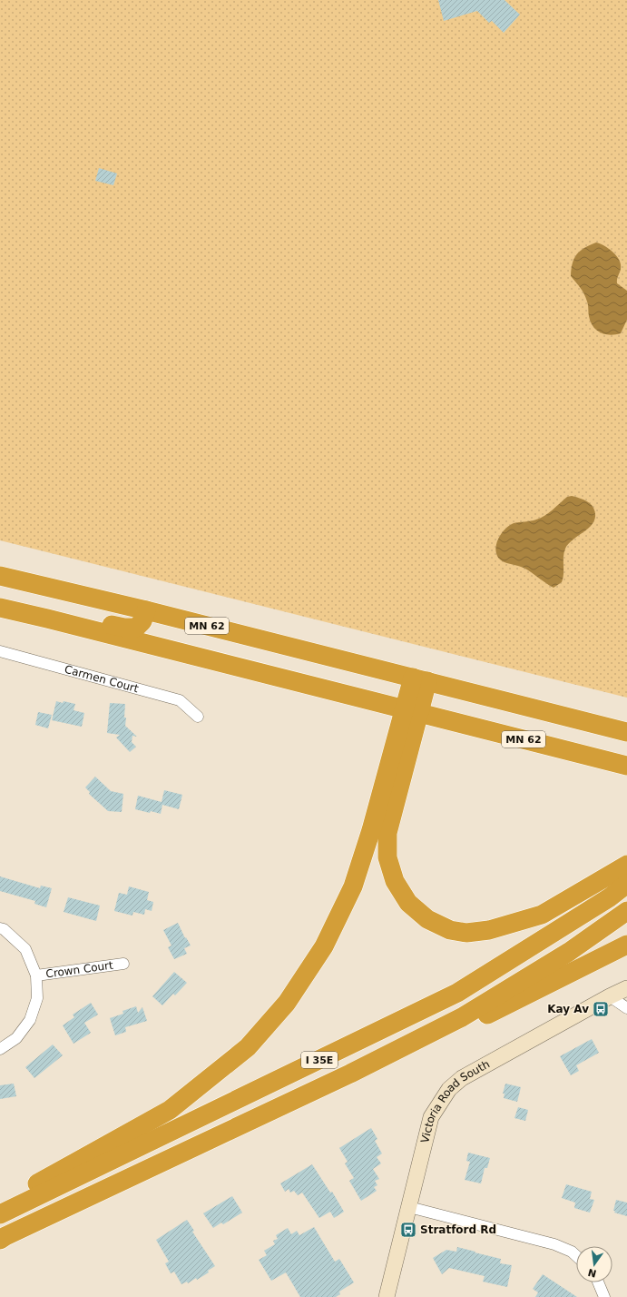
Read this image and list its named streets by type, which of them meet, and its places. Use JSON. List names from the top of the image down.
{
  "streets": {
    "highway": ["MN 62", "I 35E"],
    "street": ["Carmen Court", "Crown Court", "Victoria Road South"]
  },
  "places": {
    "bus stop": ["Kay Av", "Stratford Rd"]
  },
  "north": "bottom"
}
